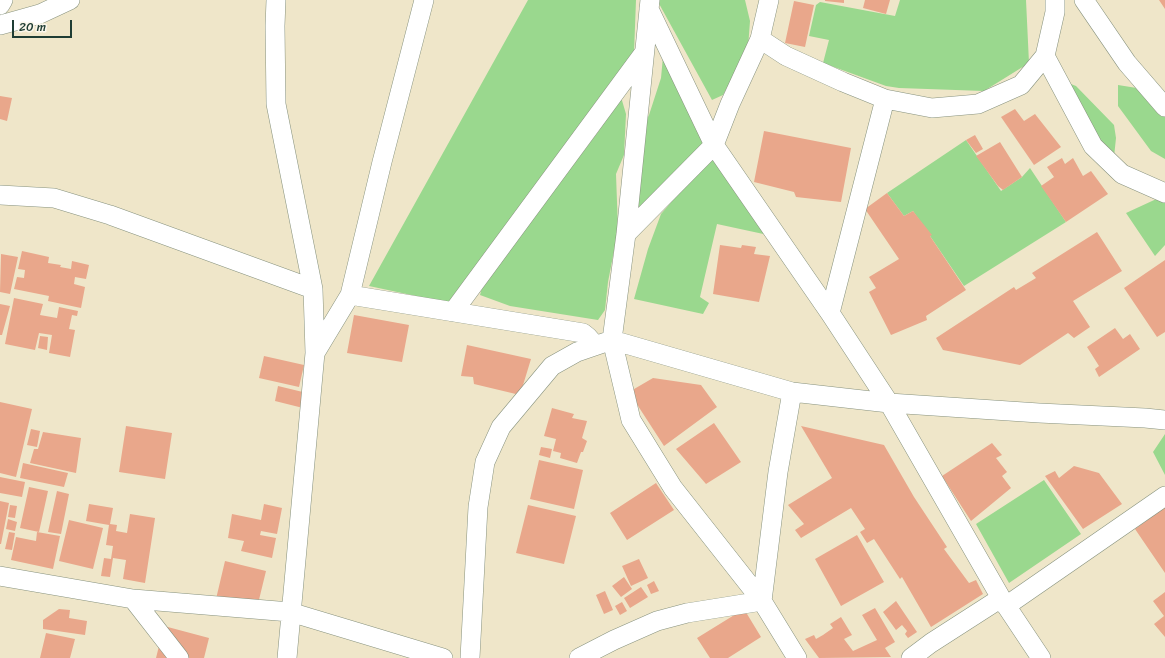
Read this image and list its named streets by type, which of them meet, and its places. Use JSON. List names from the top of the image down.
{
  "scale_bar": "20 m"
}
